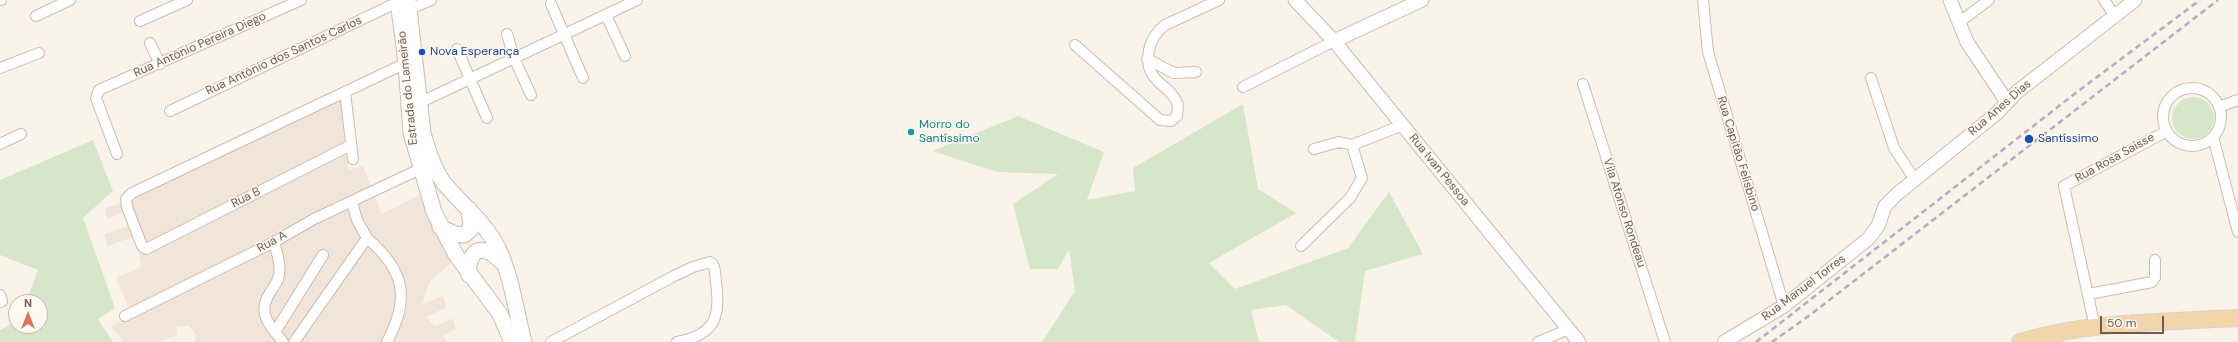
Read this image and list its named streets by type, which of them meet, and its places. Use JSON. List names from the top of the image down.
{
  "streets": {
    "main road": ["Estrada do Lameirão"],
    "street": [
      "Rua Antônio Pereira Diego",
      "Rua Antônio dos Santos Carlos",
      "Rua Anes Dias",
      "Rua Capitão Felisbino",
      "Rua Rosa Saisse",
      "Rua Ivan Pessoa",
      "Rua B",
      "Vila Afonso Rondeau",
      "Rua A",
      "Rua Manuel Torres"
    ]
  },
  "crossings": [
    ["Rua Antônio dos Santos Carlos", "Estrada do Lameirão"],
    ["Estrada do Lameirão", "Rua A"],
    ["Rua Anes Dias", "Rua Manuel Torres"],
    ["Rua Capitão Felisbino", "Rua Manuel Torres"]
  ],
  "places": ["Nova Esperança", "Morro do Santíssimo", "Santíssimo"],
  "scale_bar": "50 m",
  "north": "top"
}
